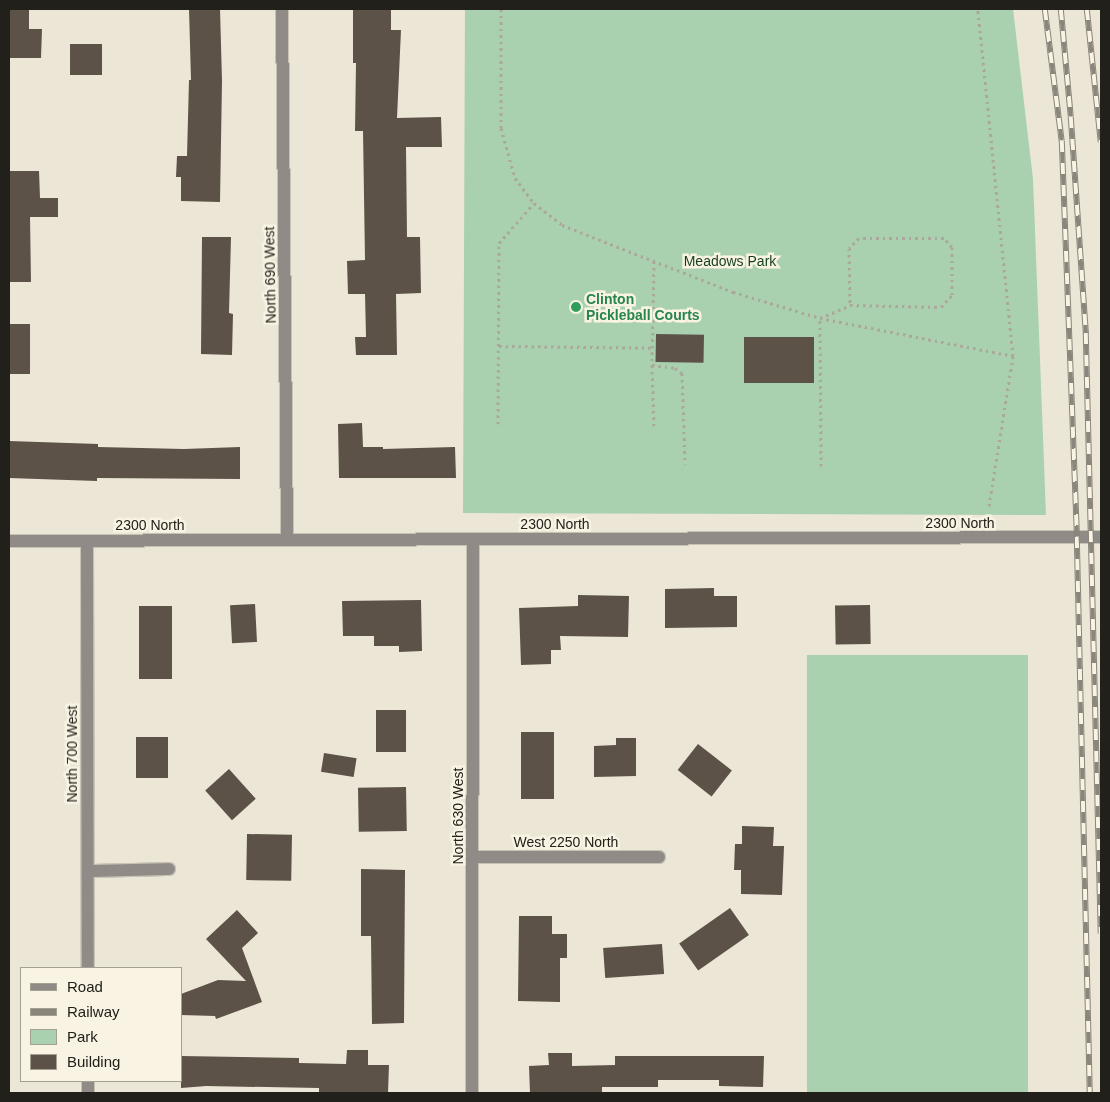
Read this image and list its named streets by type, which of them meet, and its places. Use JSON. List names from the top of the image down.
{
  "streets": {
    "street": [
      "North 690 West",
      "2300 North",
      "North 700 West",
      "North 630 West",
      "West 2250 North"
    ]
  },
  "crossings": [
    ["North 690 West", "2300 North"],
    ["2300 North", "North 700 West"],
    ["2300 North", "North 630 West"],
    ["North 630 West", "West 2250 North"]
  ],
  "parks": ["Meadows Park"],
  "places": ["Clinton Pickleball Courts"],
  "legend": [
    "Road",
    "Railway",
    "Park",
    "Building"
  ]
}
